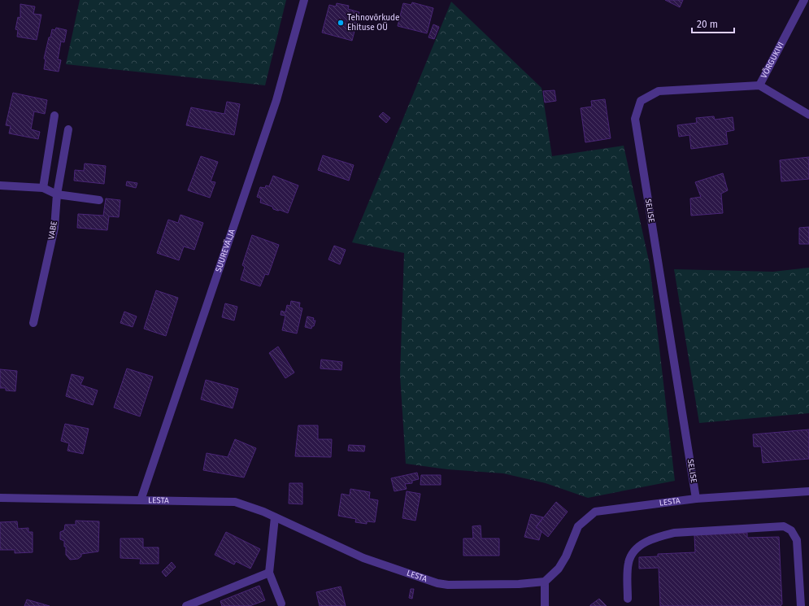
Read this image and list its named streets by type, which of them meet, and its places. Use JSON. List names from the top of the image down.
{
  "streets": {
    "street": [
      "VÕRGUKIVI",
      "SELISE",
      "VABE",
      "SUUREVÄLJA",
      "LESTA"
    ]
  },
  "crossings": [
    ["VÕRGUKIVI", "SELISE"],
    ["SELISE", "LESTA"],
    ["SUUREVÄLJA", "LESTA"]
  ],
  "places": ["Tehnovõrkude Ehituse OÜ"],
  "scale_bar": "20 m"
}
